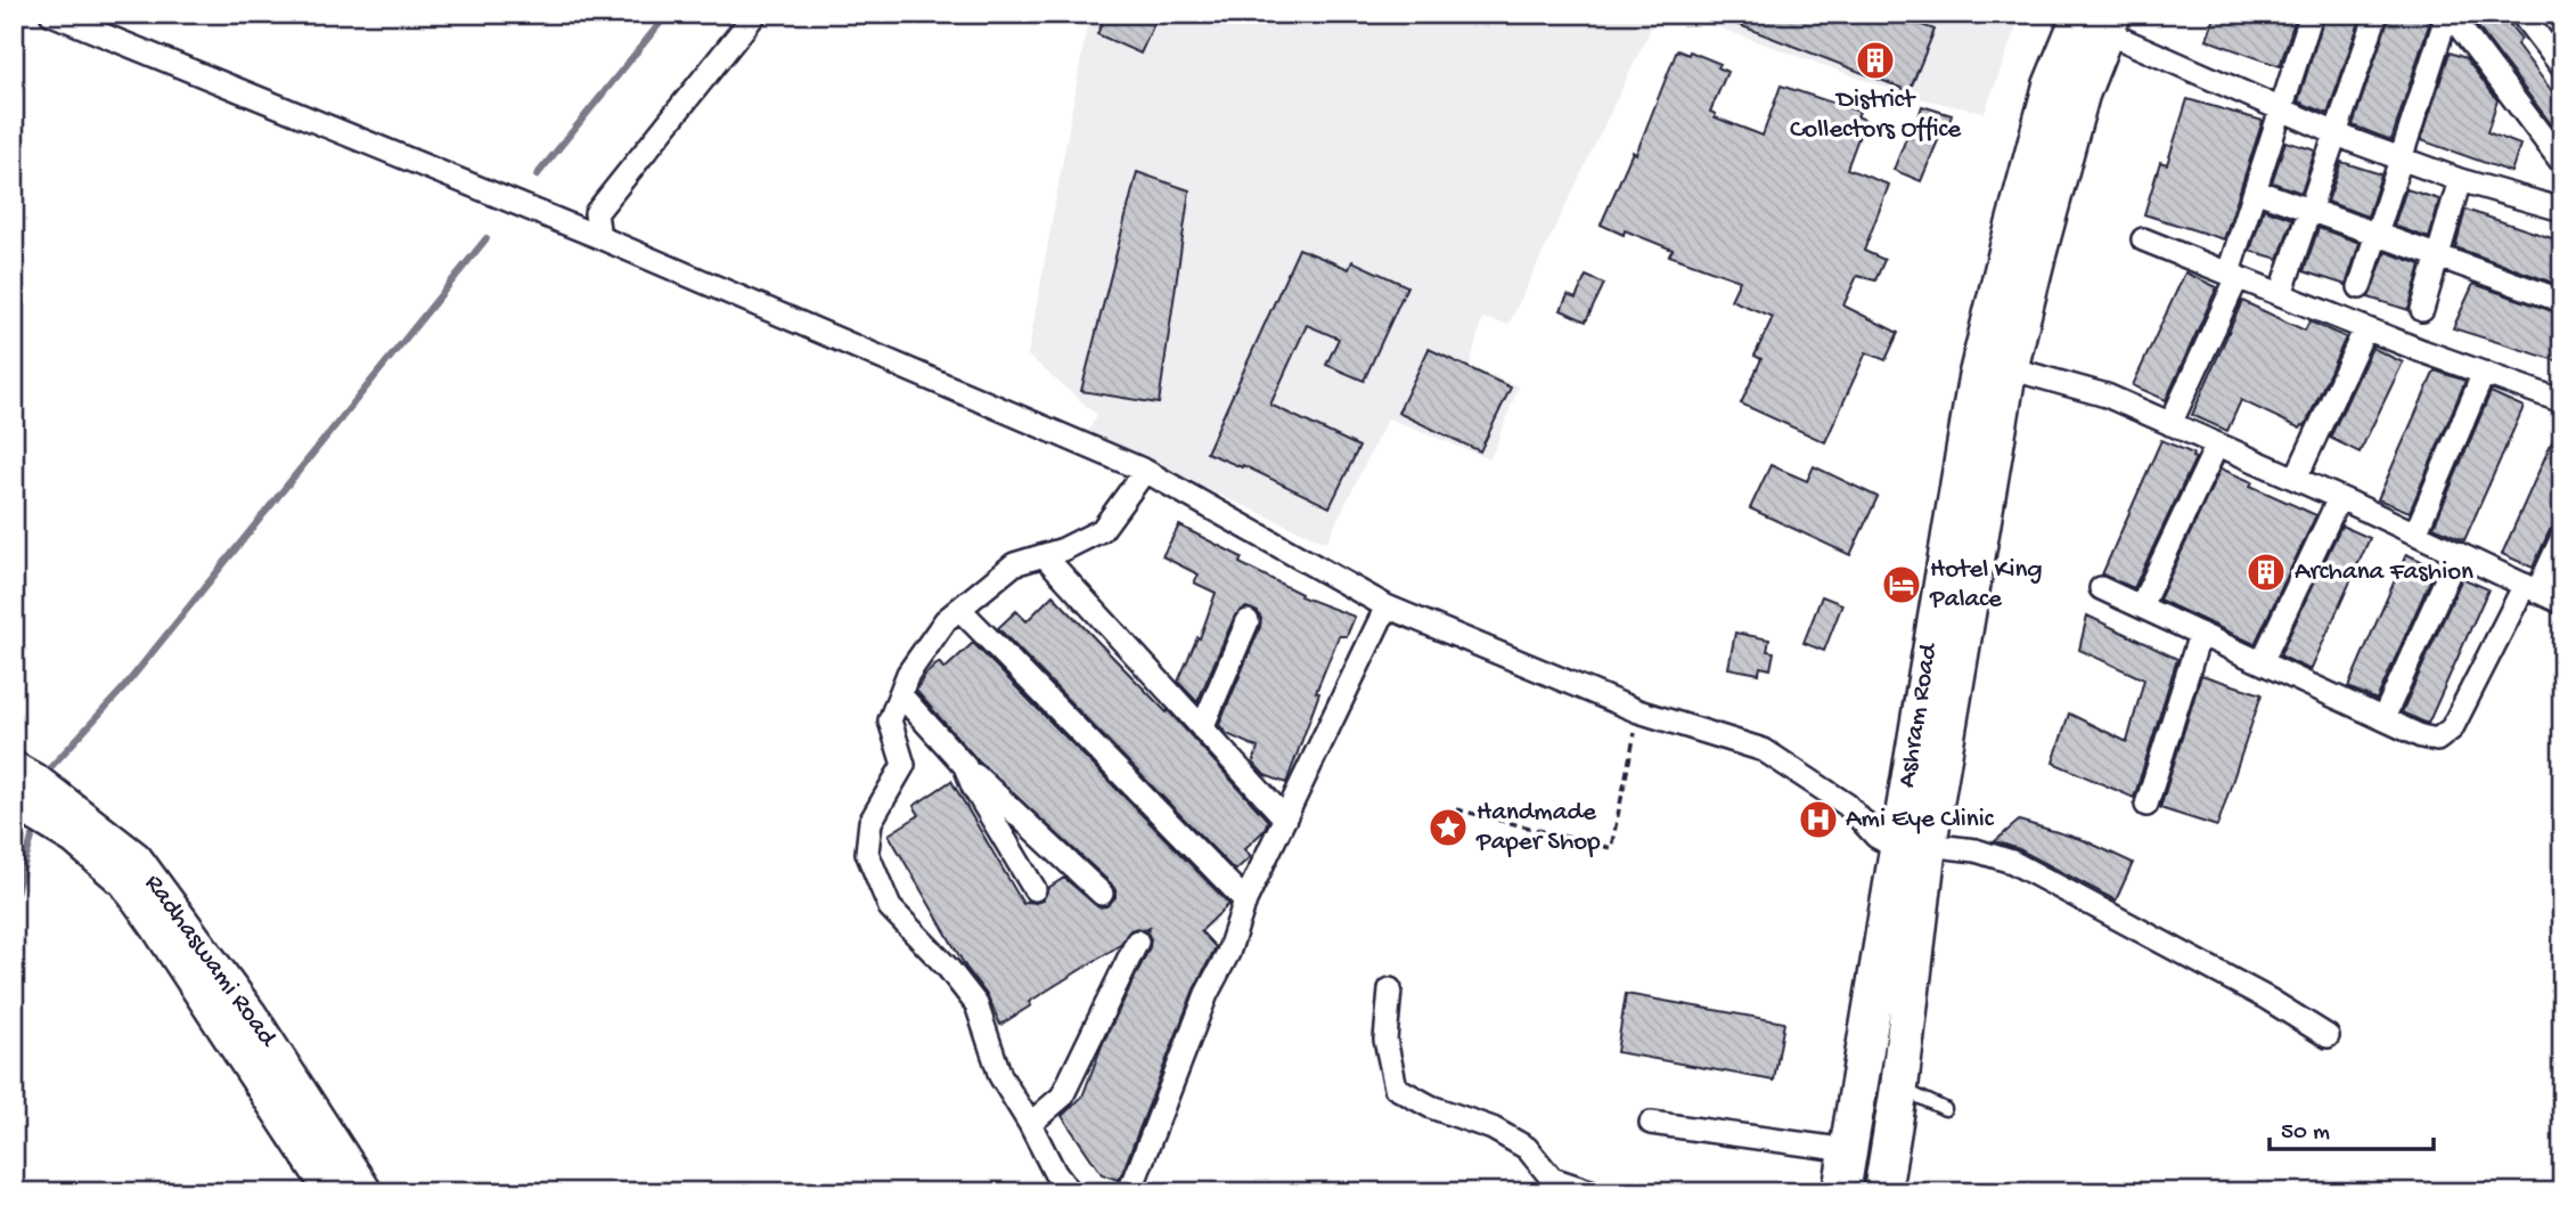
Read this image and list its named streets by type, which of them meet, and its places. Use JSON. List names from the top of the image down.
{
  "streets": {
    "main road": ["Ashram Road"],
    "street": ["Radhaswami Road"]
  },
  "places": {
    "building": ["District Collectors Office", "Archana Fashion"],
    "hotel": ["Hotel King Palace"],
    "hospital": ["Ami Eye Clinic"],
    "place": ["Handmade Paper Shop"]
  },
  "scale_bar": "50 m"
}
